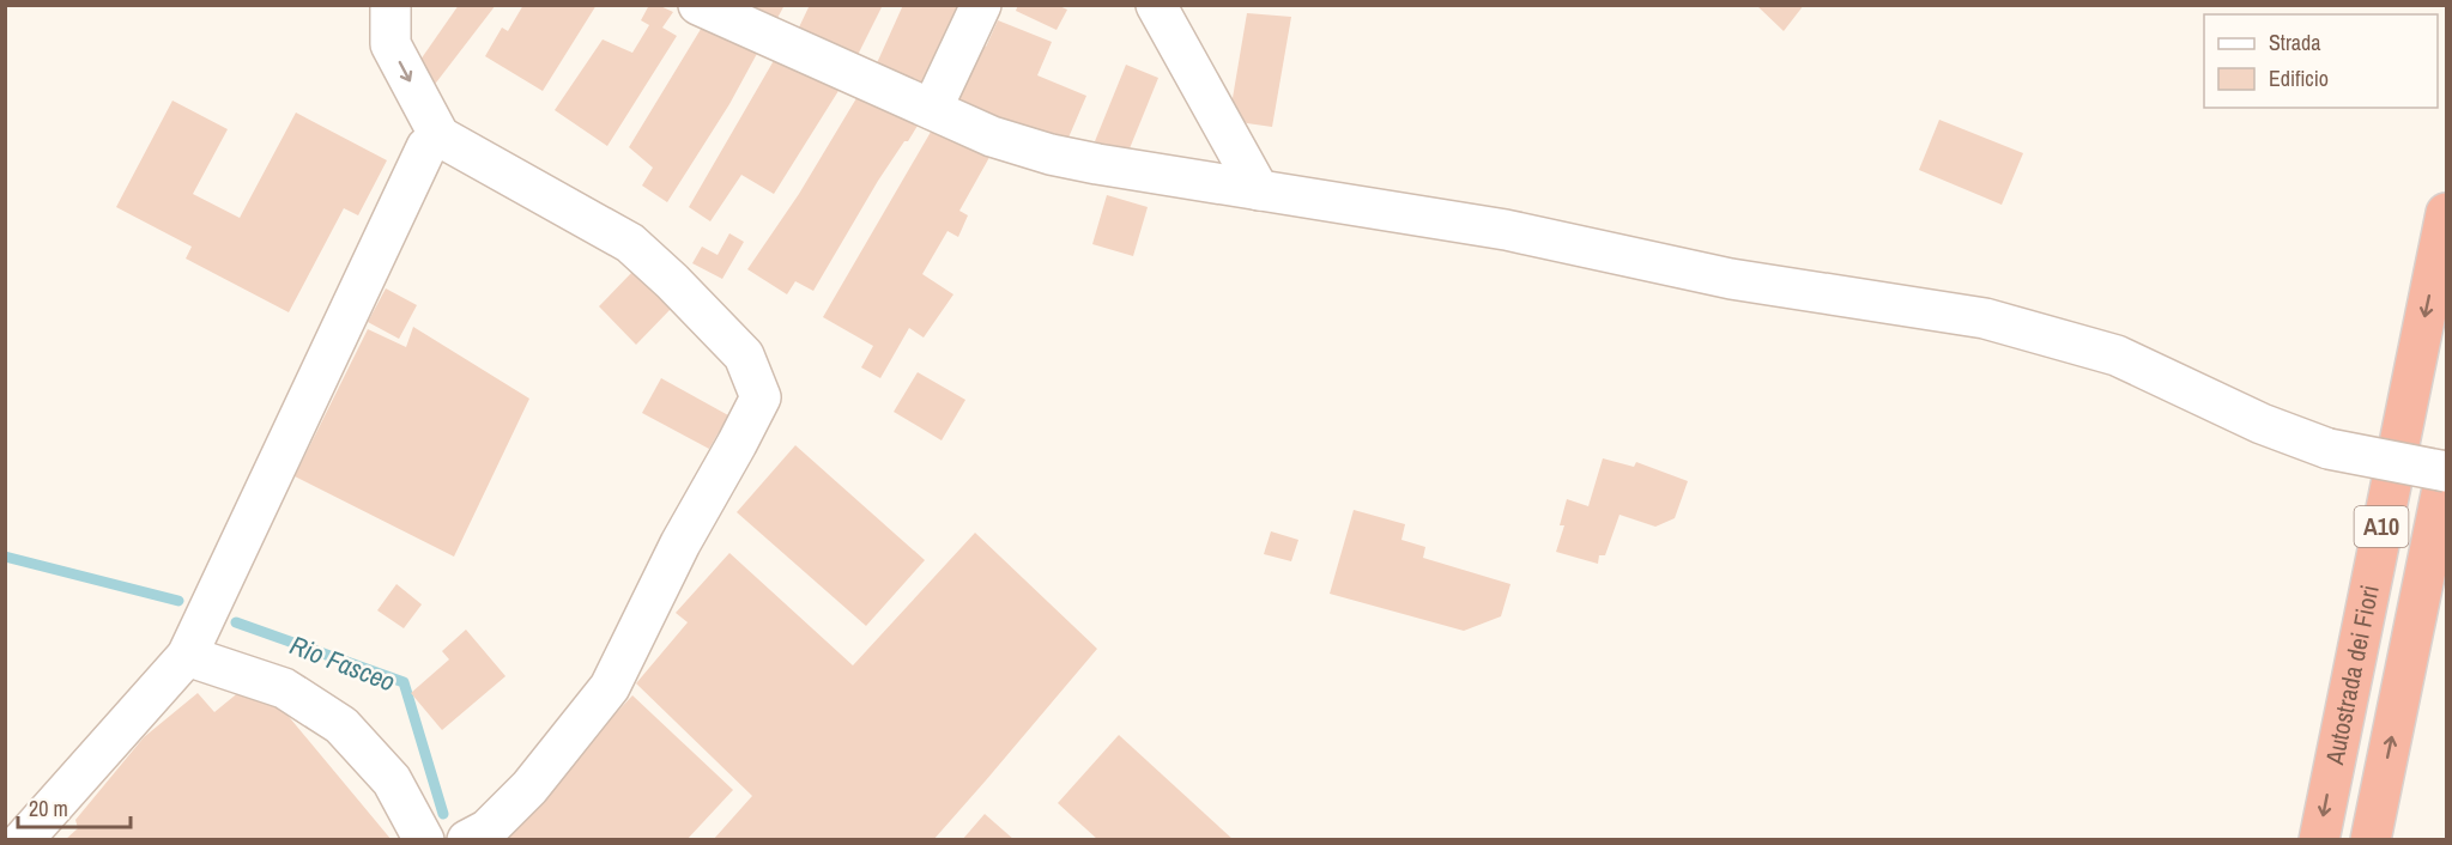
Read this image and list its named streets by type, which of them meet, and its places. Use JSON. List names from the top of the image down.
{
  "streets": {
    "highway": ["A10", "Autostrada dei Fiori"]
  },
  "water": ["Rio Fasceo"],
  "legend": ["Strada", "Edificio"],
  "scale_bar": "20 m"
}
